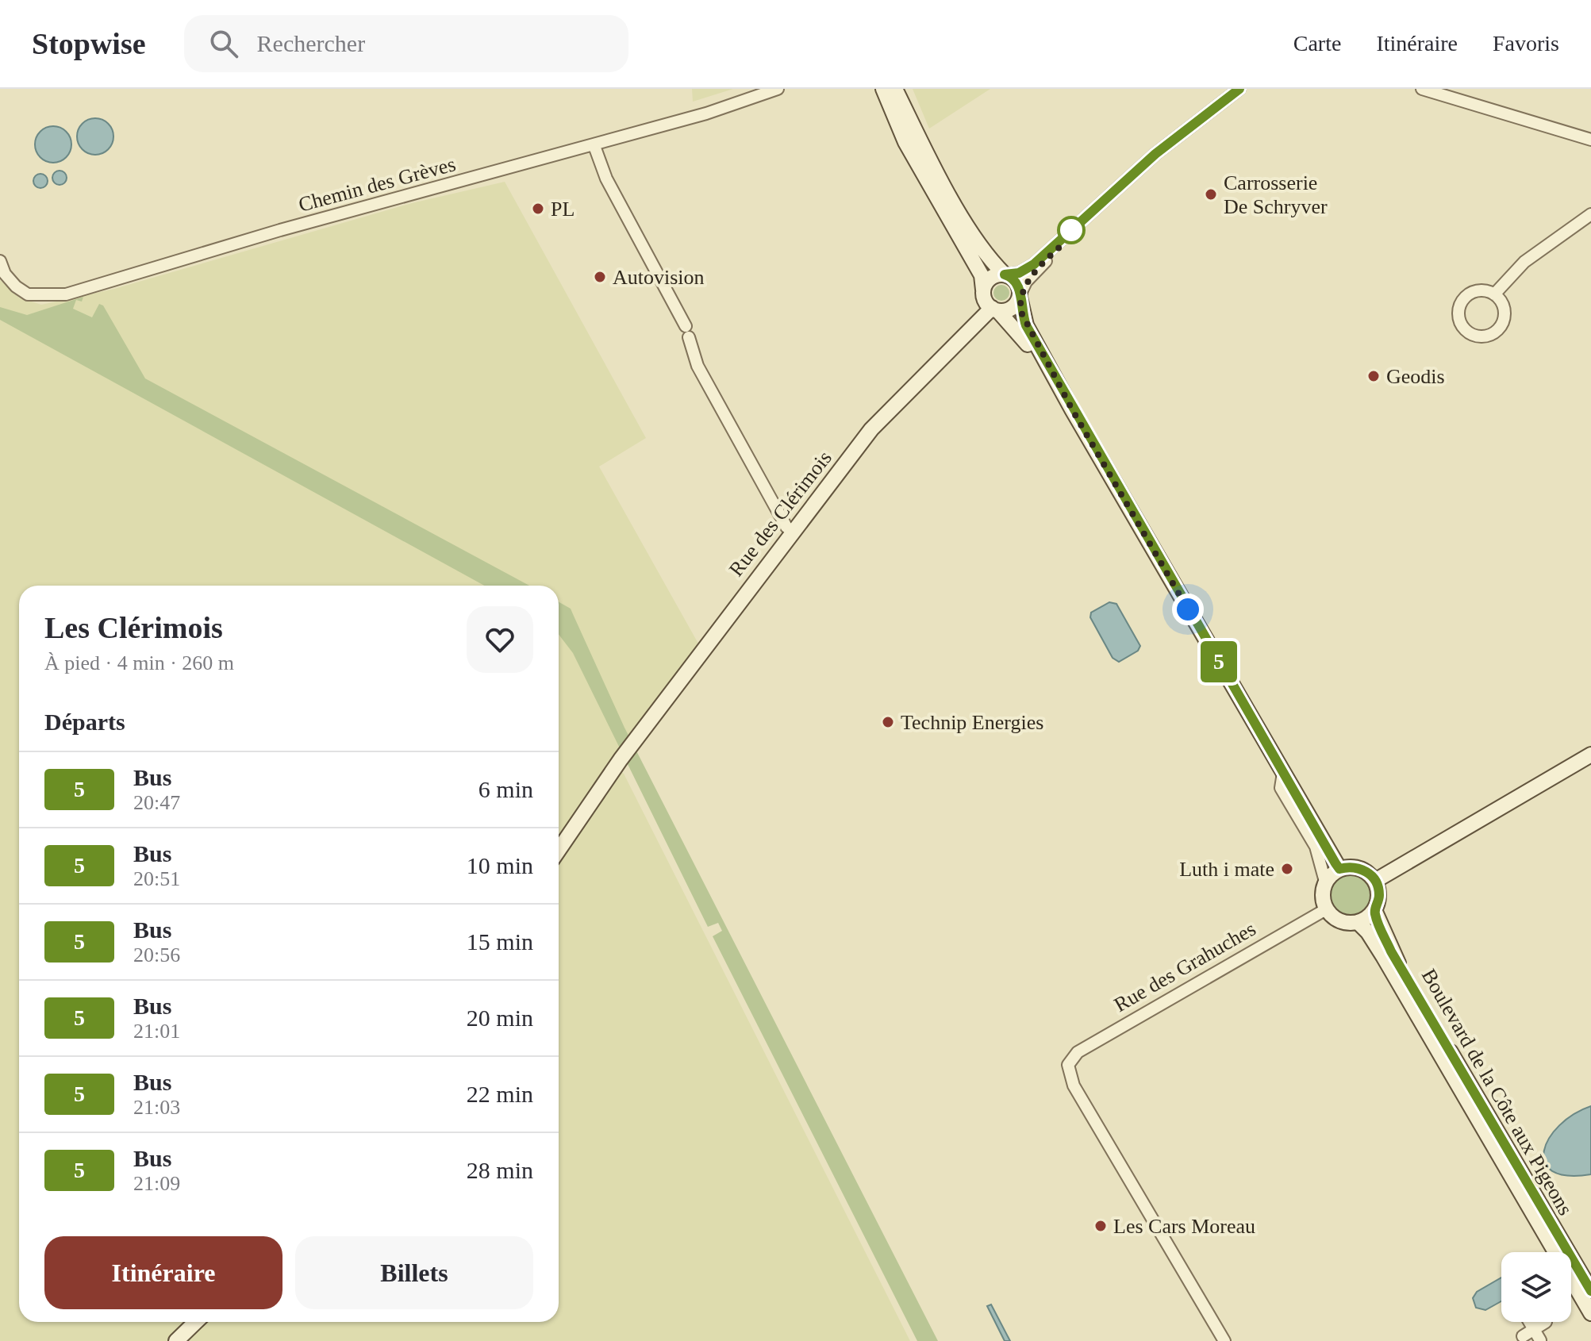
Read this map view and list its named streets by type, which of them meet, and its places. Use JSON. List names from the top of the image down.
{
  "streets": {
    "street": [
      "Chemin des Grèves",
      "Rue des Clérimois",
      "Rue des Grahuches",
      "Boulevard de la Côte aux Pigeons"
    ]
  },
  "crossings": [
    ["Rue des Grahuches", "Boulevard de la Côte aux Pigeons"]
  ],
  "places": [
    "Carrosserie De Schryver",
    "PL",
    "Autovision",
    "Geodis",
    "Technip Energies",
    "Luth i mate",
    "Les Cars Moreau"
  ],
  "lines": ["bus line 5"],
  "page": {
    "header": "Stopwise",
    "search": "Rechercher",
    "nav": ["Carte", "Itinéraire", "Favoris"],
    "on_map": "5",
    "heading": [
      ["Les Clérimois", "À pied · 4 min · 260 m"],
      "Départs"
    ],
    "list": [
      {
        "mark": "5",
        "name": "Bus",
        "note": "20:47",
        "value": "6 min"
      },
      {
        "mark": "5",
        "name": "Bus",
        "note": "20:51",
        "value": "10 min"
      },
      {
        "mark": "5",
        "name": "Bus",
        "note": "20:56",
        "value": "15 min"
      },
      {
        "mark": "5",
        "name": "Bus",
        "note": "21:01",
        "value": "20 min"
      },
      {
        "mark": "5",
        "name": "Bus",
        "note": "21:03",
        "value": "22 min"
      },
      {
        "mark": "5",
        "name": "Bus",
        "note": "21:09",
        "value": "28 min"
      }
    ],
    "buttons": ["Itinéraire", "Billets"]
  }
}
